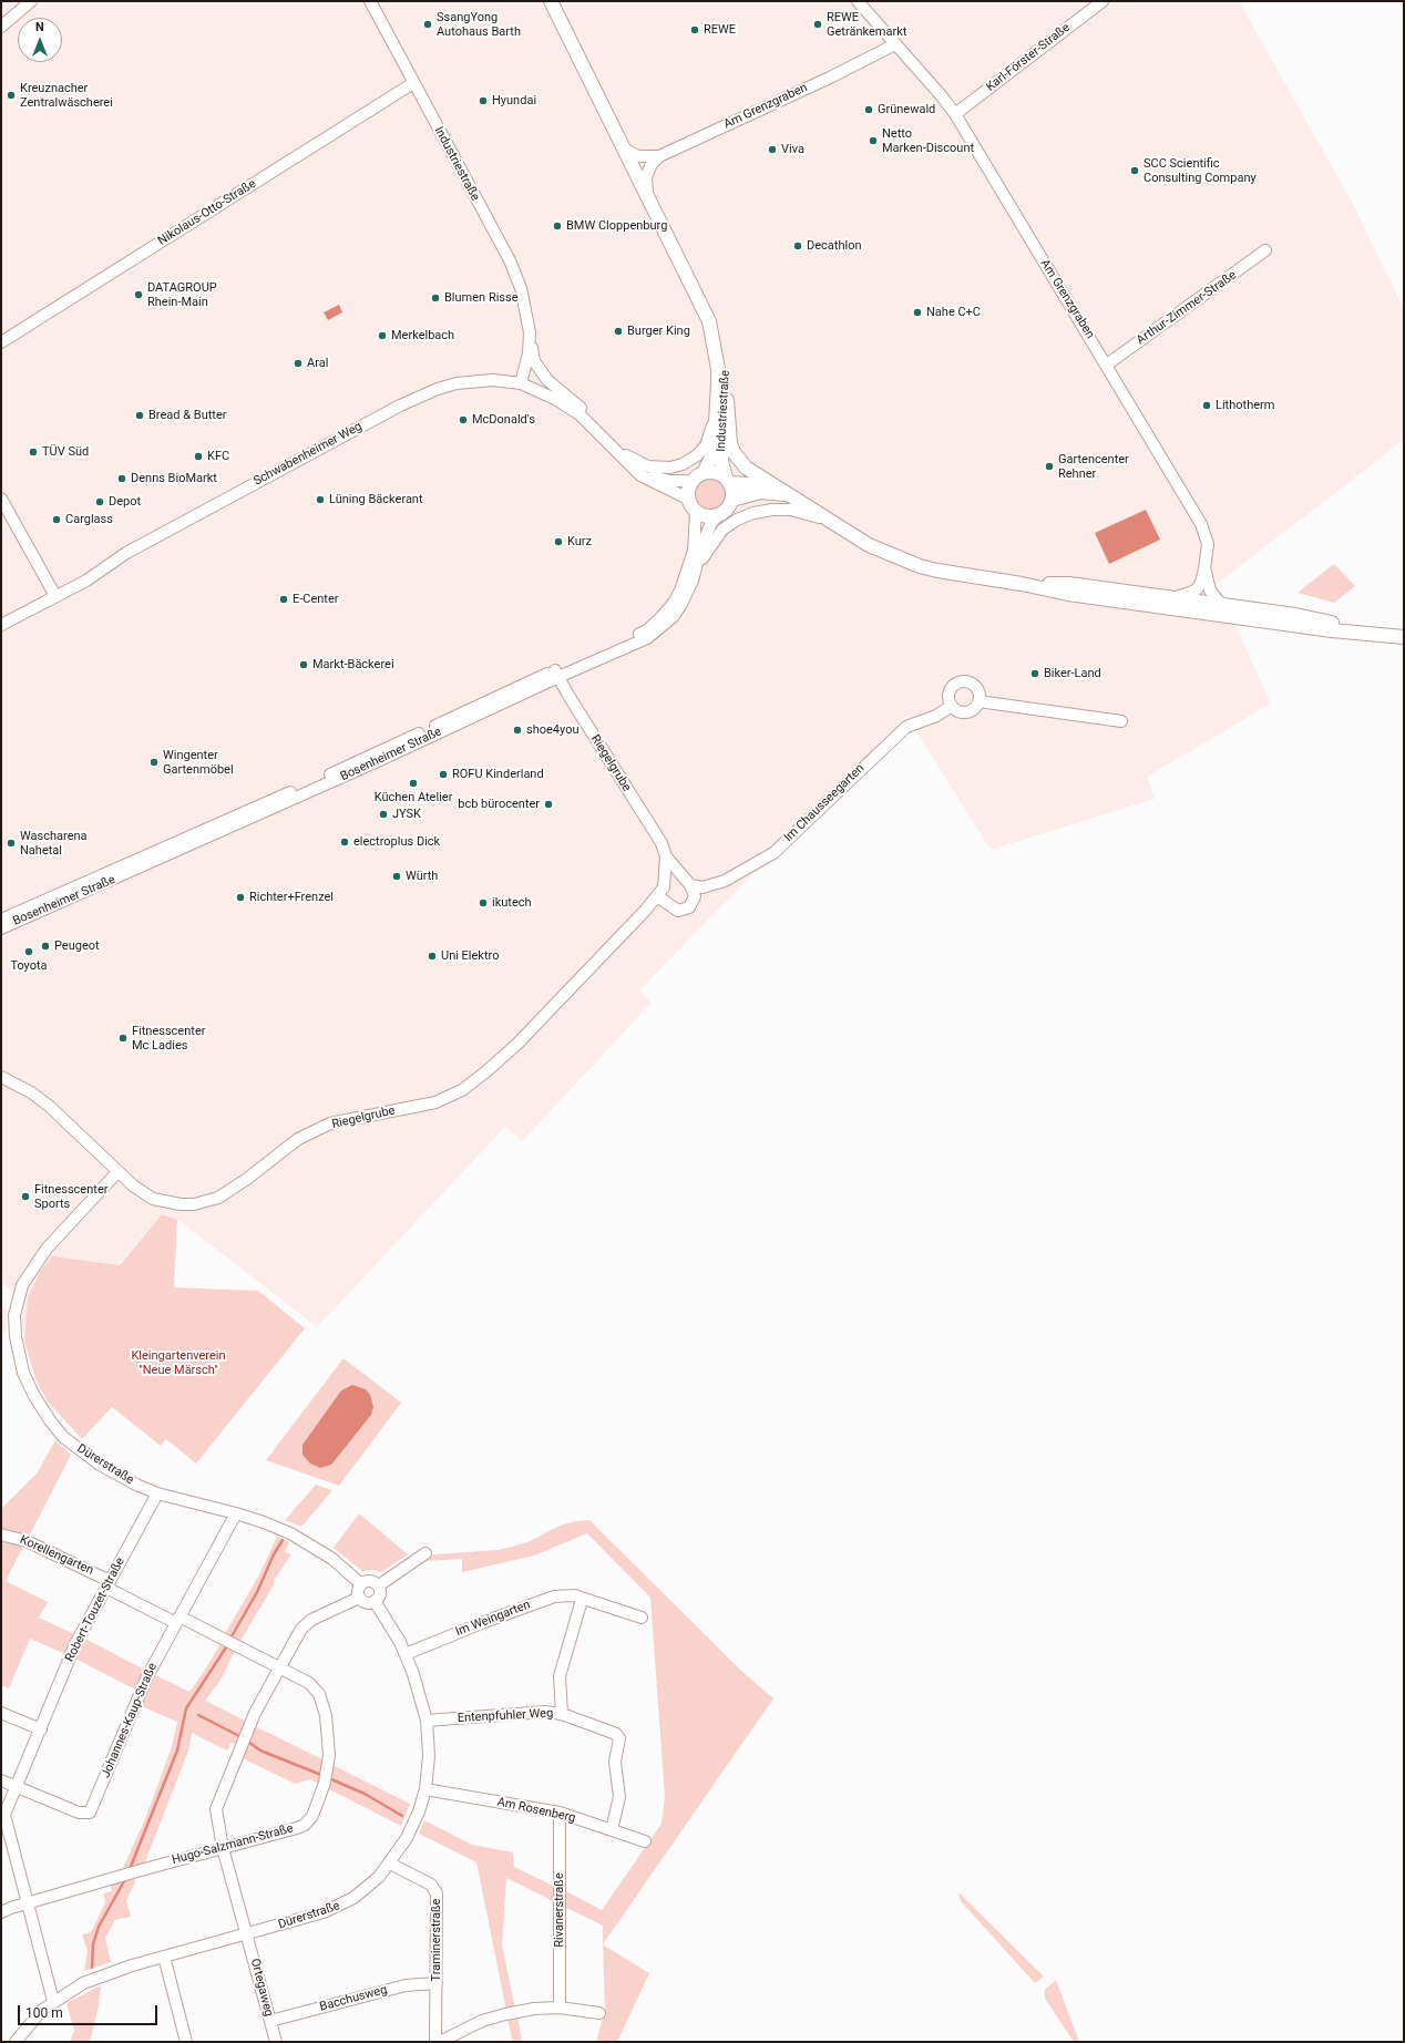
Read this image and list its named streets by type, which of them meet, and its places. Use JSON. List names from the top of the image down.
{
  "streets": {
    "main road": ["Industriestraße"],
    "street": [
      "Karl-Förster-Straße",
      "Am Grenzgraben",
      "Nikolaus-Otto-Straße",
      "Arthur-Zimmer-Straße",
      "Schwabenheimer Weg",
      "Bosenheimer Straße",
      "Riegelgrube",
      "Im Chausseegarten",
      "Dürerstraße",
      "Korellengarten",
      "Robert-Touzet-Straße",
      "Im Weingarten",
      "Entenpfuhler Weg",
      "Johannes-Kaup-Straße",
      "Am Rosenberg",
      "Hugo-Salzmann-Straße",
      "Rivanerstraße",
      "Traminerstraße",
      "Ortegaweg",
      "Bacchusweg"
    ]
  },
  "crossings": [
    ["Karl-Förster-Straße", "Am Grenzgraben"],
    ["Am Grenzgraben", "Arthur-Zimmer-Straße"],
    ["Industriestraße", "Nikolaus-Otto-Straße"],
    ["Industriestraße", "Schwabenheimer Weg"],
    ["Industriestraße", "Bosenheimer Straße"],
    ["Schwabenheimer Weg", "Bosenheimer Straße"],
    ["Bosenheimer Straße", "Riegelgrube"],
    ["Riegelgrube", "Im Chausseegarten"],
    ["Riegelgrube", "Dürerstraße"],
    ["Dürerstraße", "Robert-Touzet-Straße"],
    ["Dürerstraße", "Im Weingarten"],
    ["Dürerstraße", "Entenpfuhler Weg"],
    ["Dürerstraße", "Johannes-Kaup-Straße"],
    ["Dürerstraße", "Am Rosenberg"],
    ["Dürerstraße", "Traminerstraße"],
    ["Dürerstraße", "Ortegaweg"],
    ["Korellengarten", "Robert-Touzet-Straße"],
    ["Korellengarten", "Johannes-Kaup-Straße"],
    ["Korellengarten", "Hugo-Salzmann-Straße"],
    ["Robert-Touzet-Straße", "Johannes-Kaup-Straße"],
    ["Robert-Touzet-Straße", "Hugo-Salzmann-Straße"],
    ["Entenpfuhler Weg", "Am Rosenberg"],
    ["Johannes-Kaup-Straße", "Hugo-Salzmann-Straße"],
    ["Am Rosenberg", "Rivanerstraße"],
    ["Hugo-Salzmann-Straße", "Ortegaweg"],
    ["Traminerstraße", "Bacchusweg"],
    ["Ortegaweg", "Bacchusweg"]
  ],
  "parks": ["Kleingartenverein \"Neue Märsch\""],
  "places": [
    "SsangYong Autohaus Barth",
    "REWE Getränkemarkt",
    "REWE",
    "Kreuznacher Zentralwäscherei",
    "Hyundai",
    "Grünewald",
    "Netto Marken-Discount",
    "Viva",
    "SCC Scientific Consulting Company",
    "BMW Cloppenburg",
    "Decathlon",
    "DATAGROUP Rhein-Main",
    "Blumen Risse",
    "Nahe C+C",
    "Burger King",
    "Merkelbach",
    "Aral",
    "Lithotherm",
    "Bread & Butter",
    "McDonald's",
    "TÜV Süd",
    "KFC",
    "Gartencenter Rehner",
    "Denns BioMarkt",
    "Lüning Bäckerant",
    "Depot",
    "Carglass",
    "Kurz",
    "E-Center",
    "Markt-Bäckerei",
    "Biker-Land",
    "shoe4you",
    "Wingenter Gartenmöbel",
    "ROFU Kinderland",
    "Küchen Atelier",
    "bcb bürocenter",
    "JYSK",
    "electroplus Dick",
    "Wascharena Nahetal",
    "Würth",
    "Richter+Frenzel",
    "ikutech",
    "Peugeot",
    "Toyota",
    "Uni Elektro",
    "Fitnesscenter Mc Ladies",
    "Fitnesscenter Sports"
  ],
  "scale_bar": "100 m",
  "north": "top"
}
